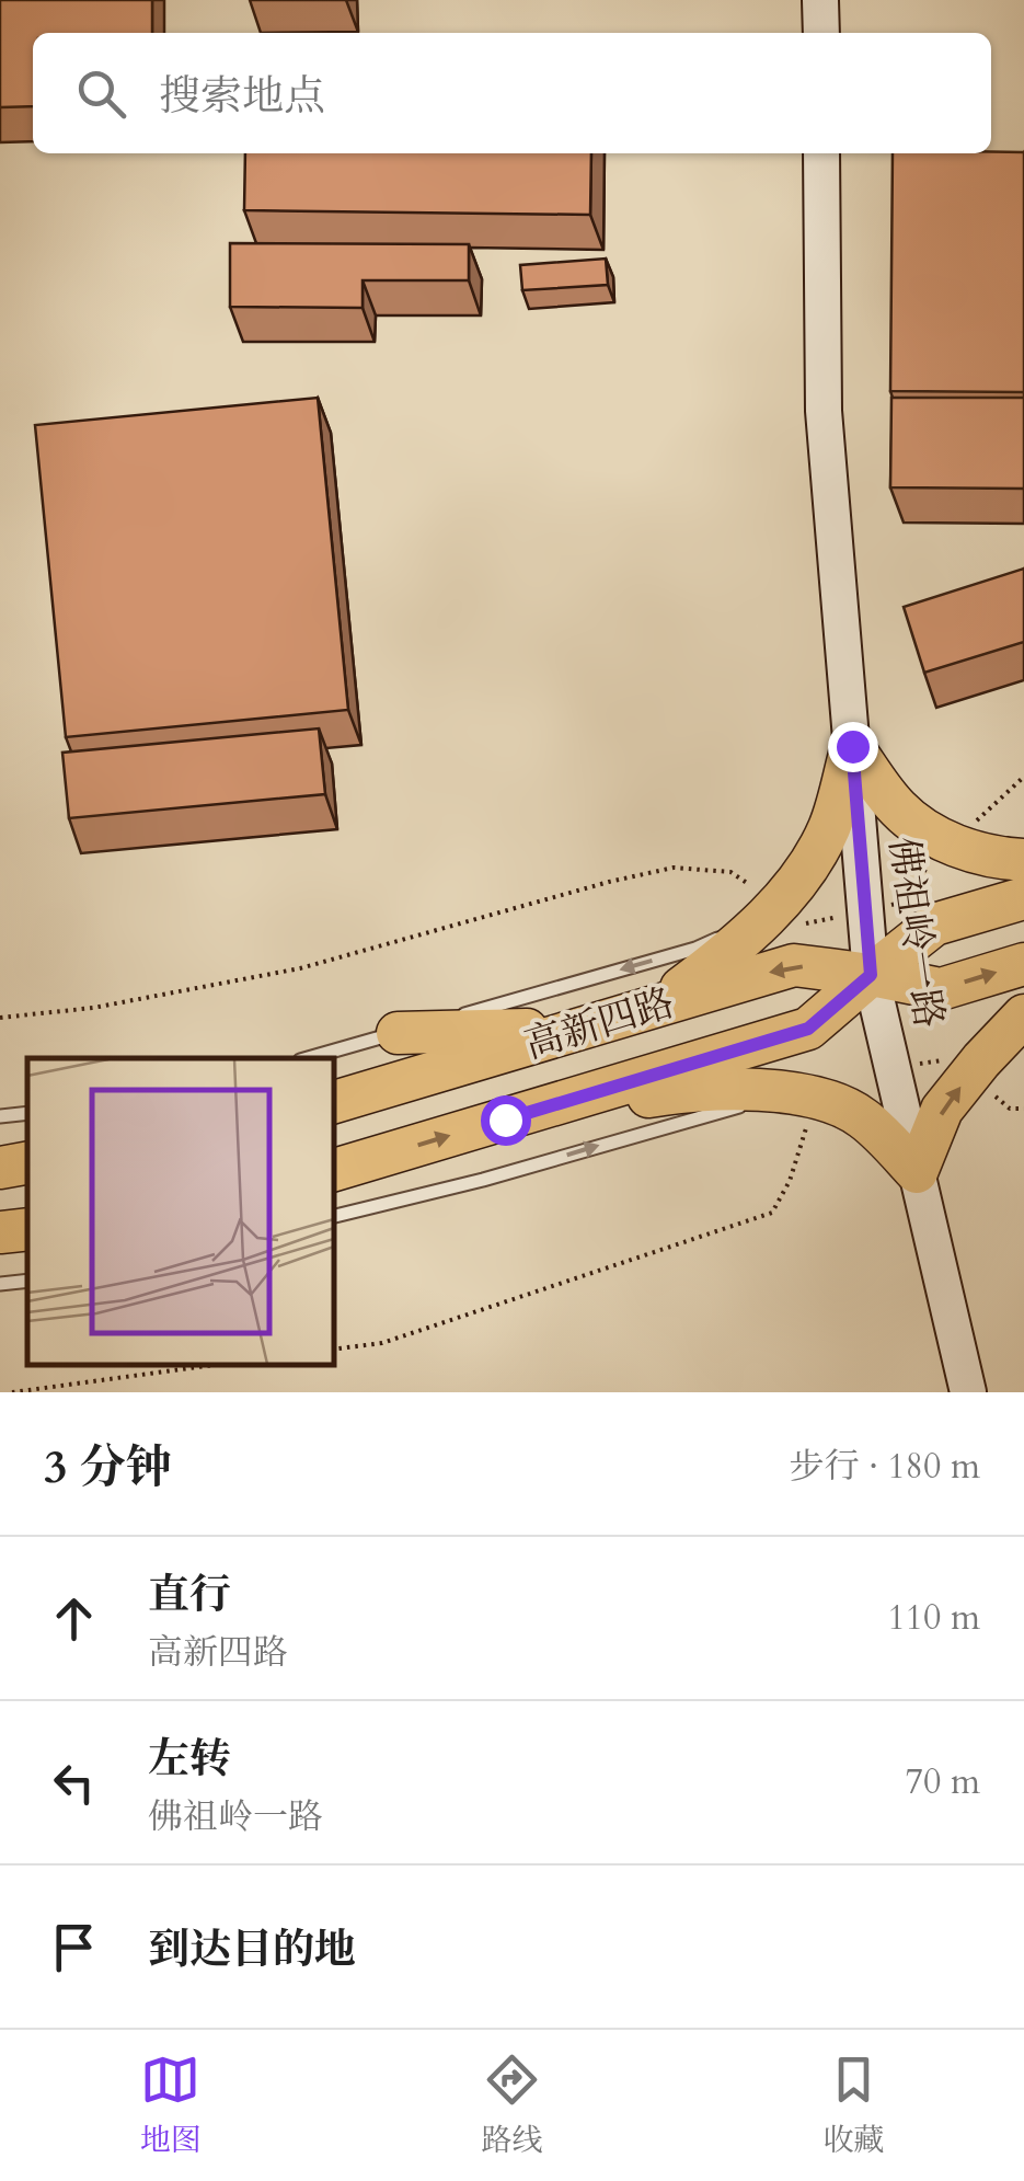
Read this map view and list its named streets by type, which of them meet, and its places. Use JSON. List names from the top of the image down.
{
  "streets": {
    "main road": ["高新四路"],
    "street": ["佛祖岭一路"]
  },
  "crossings": [
    ["佛祖岭一路", "高新四路"]
  ],
  "page": {
    "search": "搜索地点",
    "heading": ["3 分钟", "步行 · 180 m"],
    "list": [
      ["直行", "高新四路", "110 m"],
      ["左转", "佛祖岭一路", "70 m"],
      "到达目的地"
    ],
    "nav": ["地图", "路线", "收藏"]
  }
}
